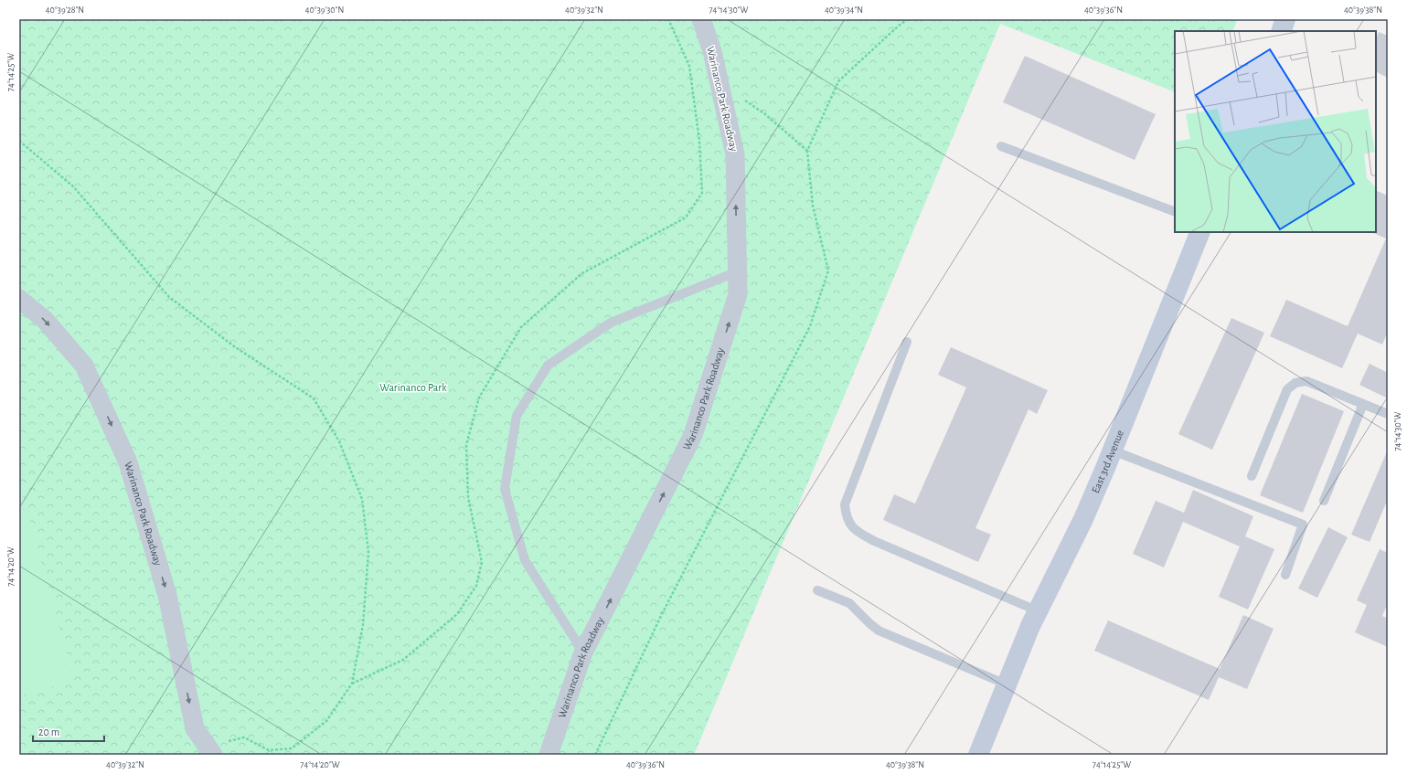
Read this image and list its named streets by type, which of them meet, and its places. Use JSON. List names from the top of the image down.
{
  "streets": {
    "street": ["Warinanco Park Roadway", "East 3rd Avenue"]
  },
  "parks": ["Warinanco Park"],
  "scale_bar": "20 m",
  "coordinates": [
    "40°39'28\"N",
    "40°39'30\"N",
    "40°39'32\"N",
    "74°14'30\"W",
    "40°39'34\"N",
    "40°39'36\"N",
    "40°39'38\"N",
    "74°14'25\"W",
    "74°14'20\"W"
  ]
}
